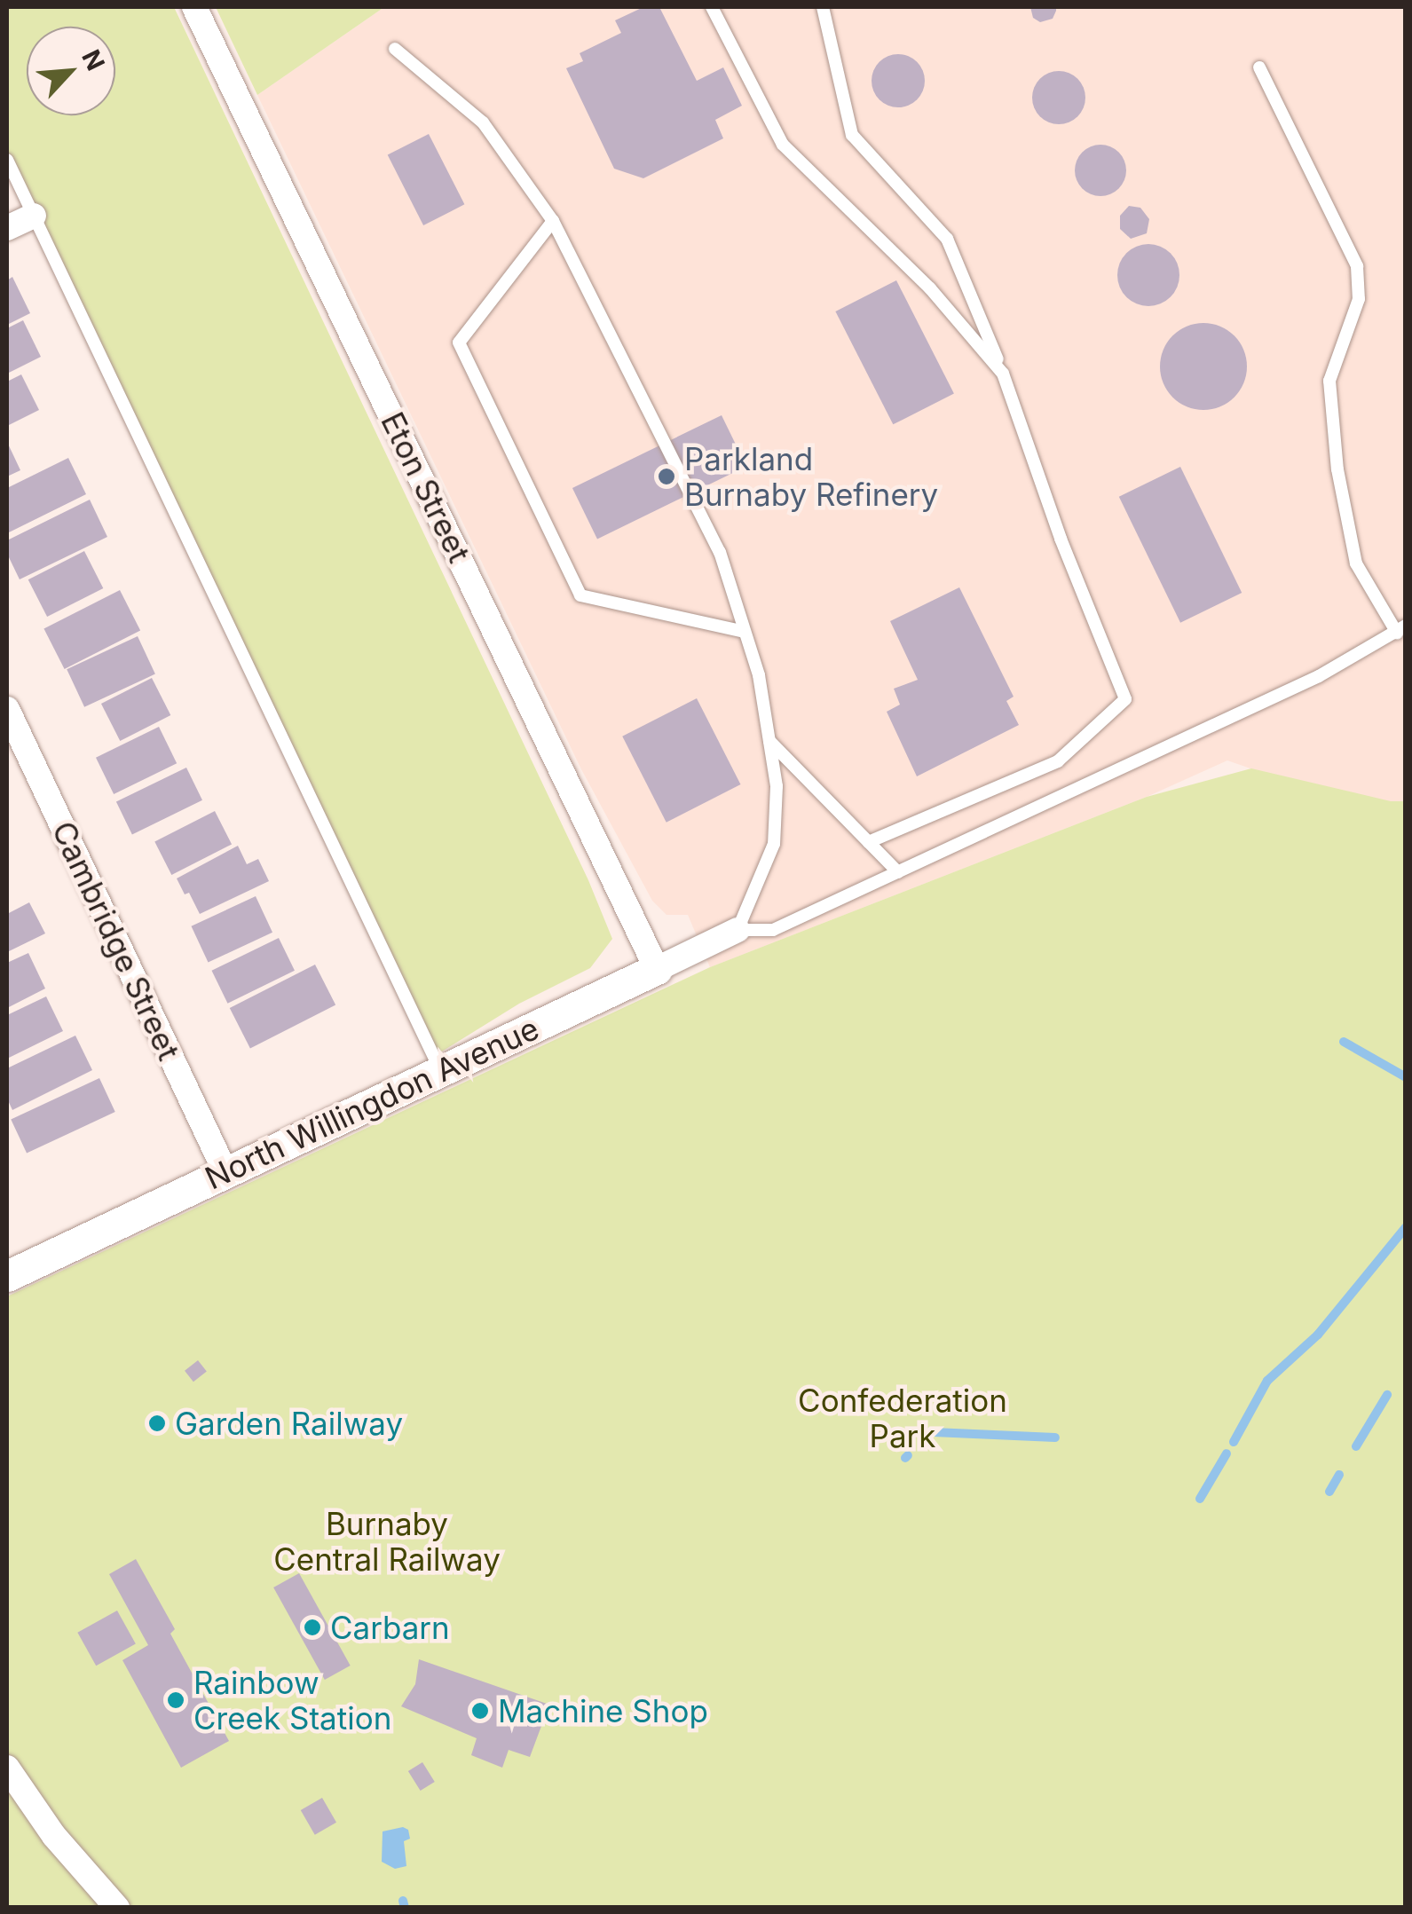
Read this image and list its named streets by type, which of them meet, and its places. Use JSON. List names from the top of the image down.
{
  "streets": {
    "street": ["Eton Street", "Cambridge Street", "North Willingdon Avenue"]
  },
  "crossings": [
    ["Eton Street", "North Willingdon Avenue"],
    ["Cambridge Street", "North Willingdon Avenue"]
  ],
  "parks": ["Confederation Park", "Burnaby Central Railway"],
  "places": [
    "Parkland Burnaby Refinery",
    "Garden Railway",
    "Carbarn",
    "Rainbow Creek Station",
    "Machine Shop"
  ],
  "north": "top right"
}
